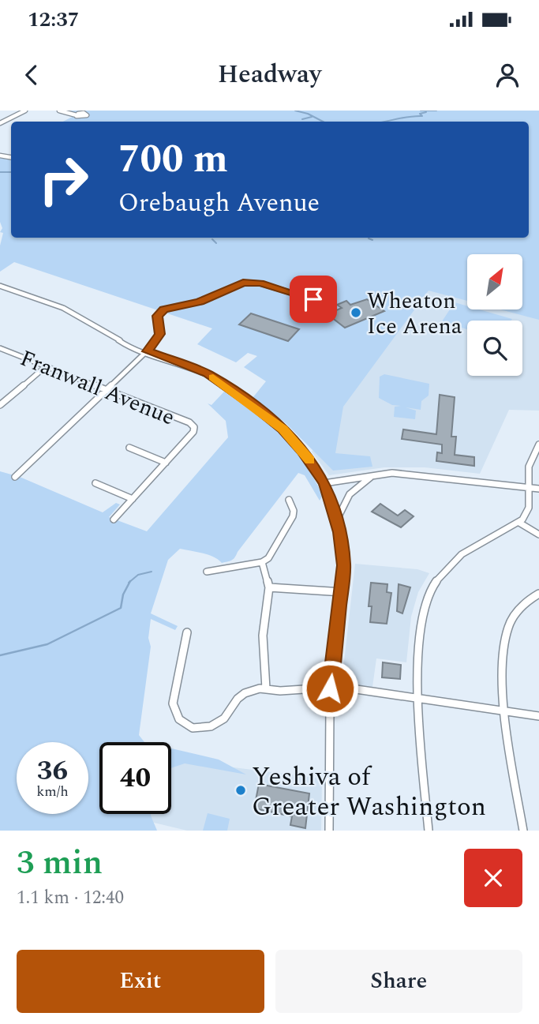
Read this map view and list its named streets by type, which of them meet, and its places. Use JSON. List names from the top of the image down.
{
  "streets": {
    "street": ["Franwall Avenue"]
  },
  "places": ["Wheaton Ice Arena", "Yeshiva of Greater Washington"],
  "north": "top right",
  "page": {
    "status": "12:37",
    "header": "Headway",
    "turn": ["700 m", "Orebaugh Avenue"],
    "speed": "36 km/h",
    "limit": "40",
    "heading": ["3 min", "1.1 km · 12:40"],
    "buttons": ["Exit", "Share"]
  }
}
